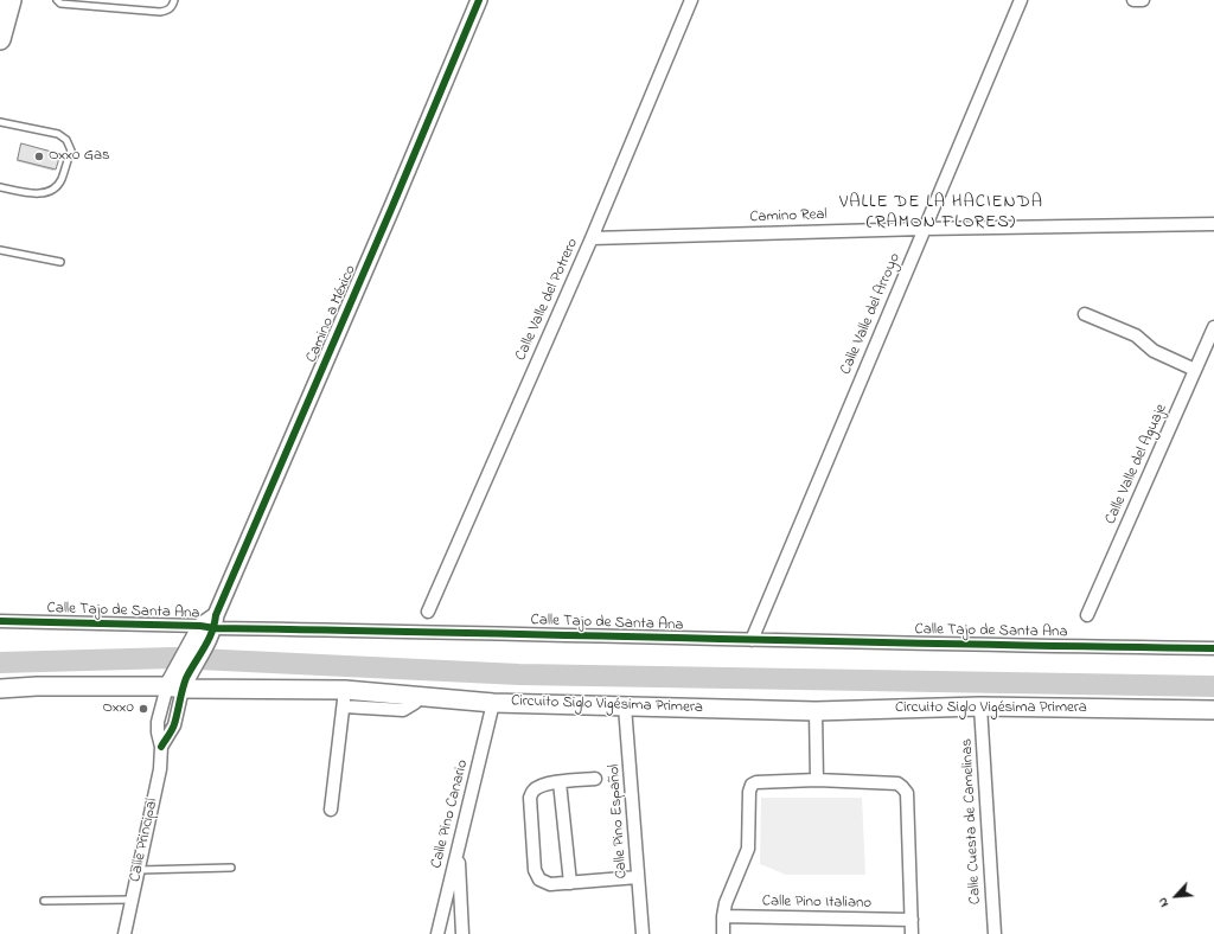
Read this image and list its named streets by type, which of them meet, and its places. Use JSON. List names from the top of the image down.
{
  "streets": {
    "main road": ["Circuito Siglo Vigésima Primera"],
    "street": [
      "Camino Real",
      "Calle Valle del Potrero",
      "Camino a México",
      "Calle Valle del Arroyo",
      "Calle Valle del Aguaje",
      "Calle Tajo de Santa Ana",
      "Calle Pino Canario",
      "Calle Pino Español",
      "Calle Cuesta de Camelinas",
      "Calle Principal",
      "Calle Pino Italiano"
    ]
  },
  "crossings": [
    ["Camino Real", "Calle Valle del Potrero"],
    ["Camino Real", "Calle Valle del Arroyo"],
    ["Camino a México", "Calle Tajo de Santa Ana"],
    ["Camino a México", "Calle Principal"],
    ["Calle Valle del Arroyo", "Calle Tajo de Santa Ana"],
    ["Calle Tajo de Santa Ana", "Calle Principal"],
    ["Circuito Siglo Vigésima Primera", "Calle Pino Canario"],
    ["Circuito Siglo Vigésima Primera", "Calle Pino Español"],
    ["Circuito Siglo Vigésima Primera", "Calle Cuesta de Camelinas"],
    ["Circuito Siglo Vigésima Primera", "Calle Principal"]
  ],
  "districts": ["VALLE DE LA HACIENDA (RAMON FLORES)"],
  "places": ["Oxxo Gas", "Oxxo"],
  "north": "bottom left"
}
